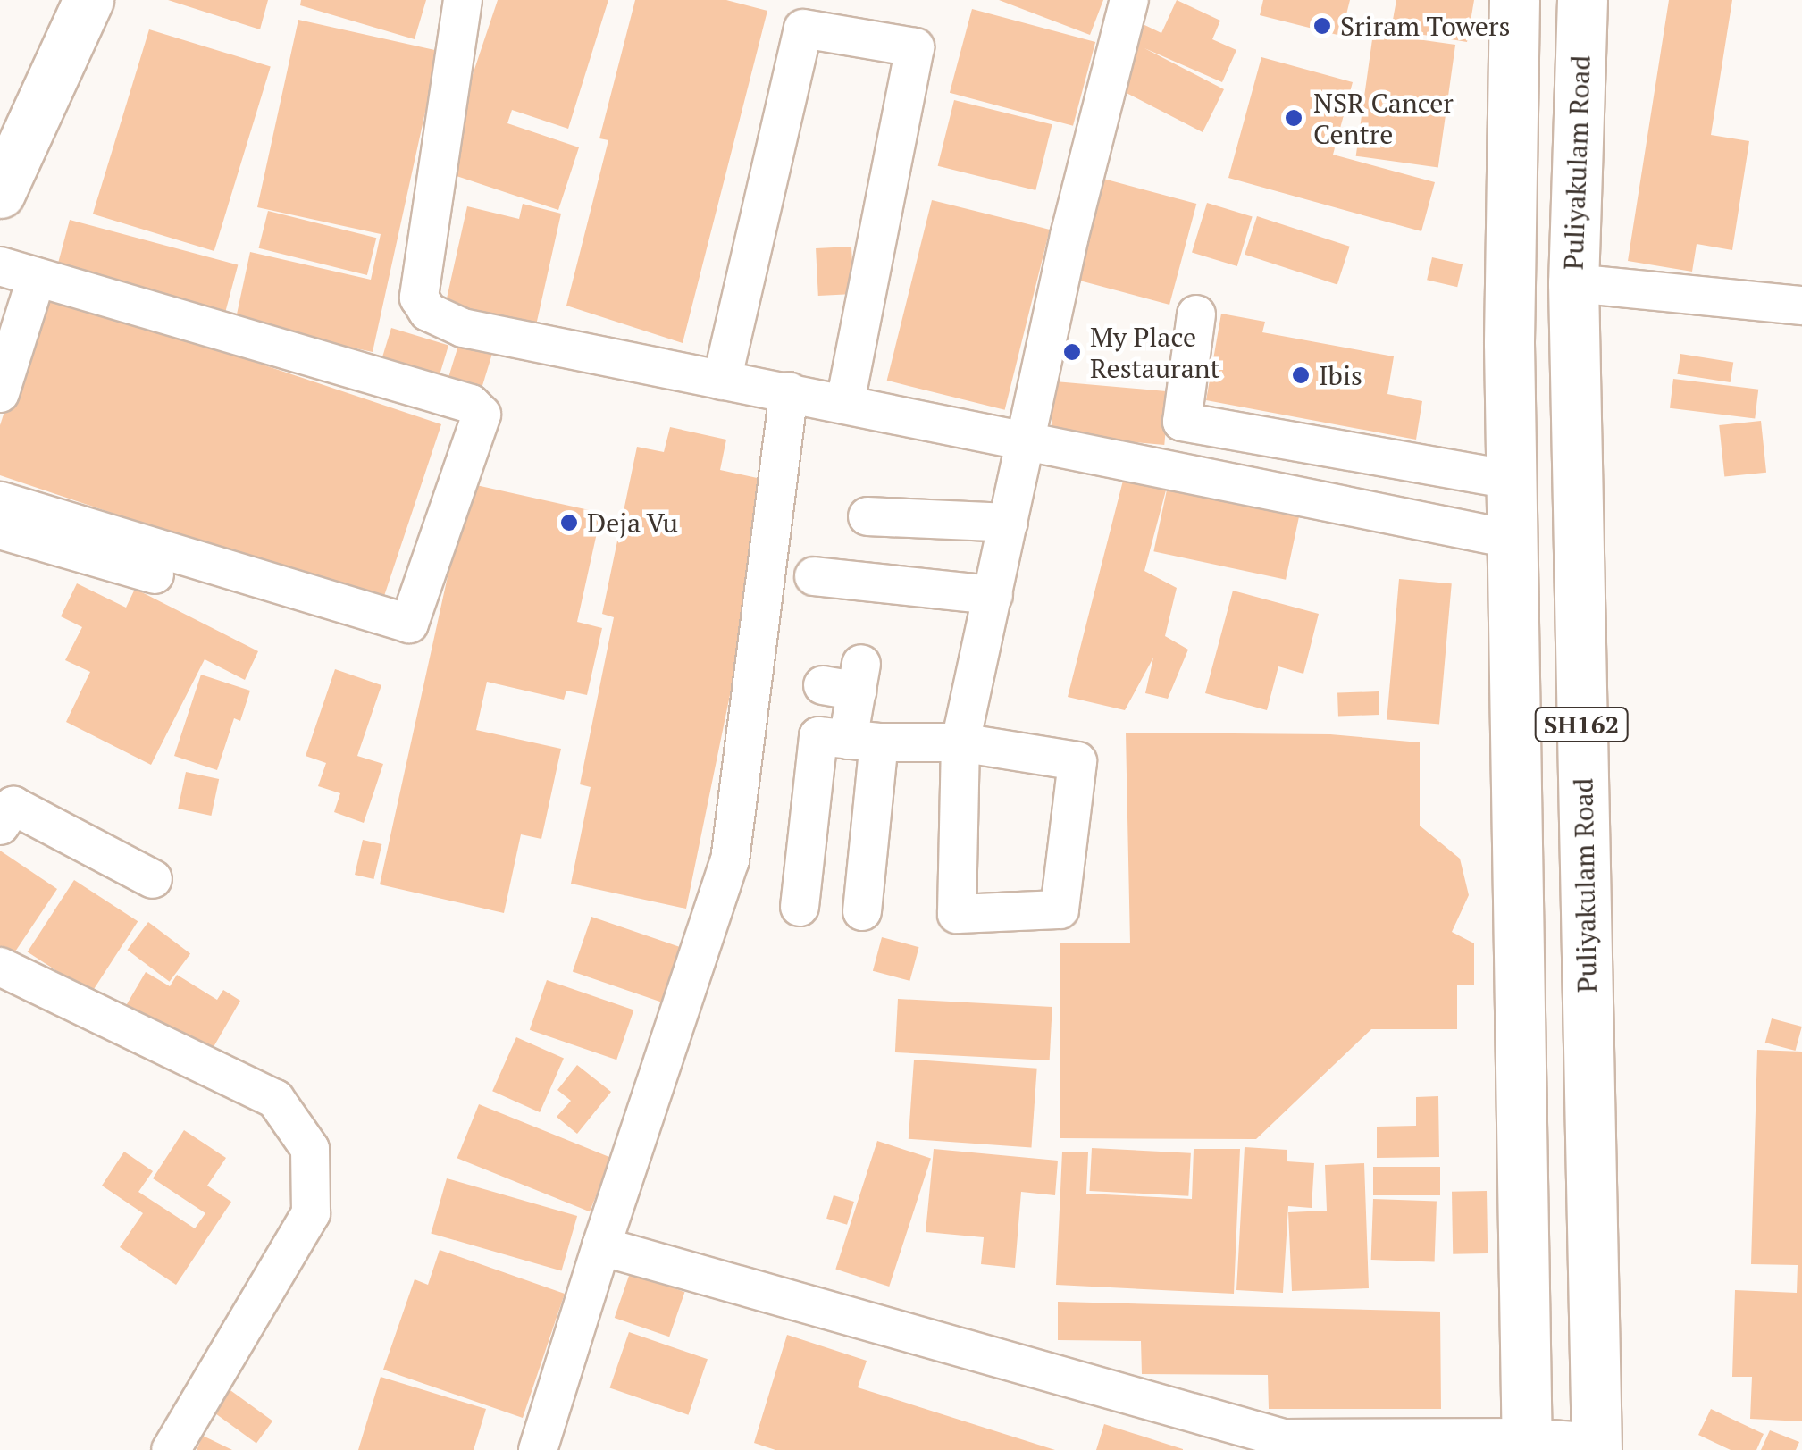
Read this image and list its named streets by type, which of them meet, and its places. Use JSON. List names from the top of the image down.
{
  "streets": {
    "main road": ["Puliyakulam Road", "SH162"]
  },
  "places": [
    "Sriram Towers",
    "NSR Cancer Centre",
    "My Place Restaurant",
    "Ibis",
    "Deja Vu"
  ]
}
